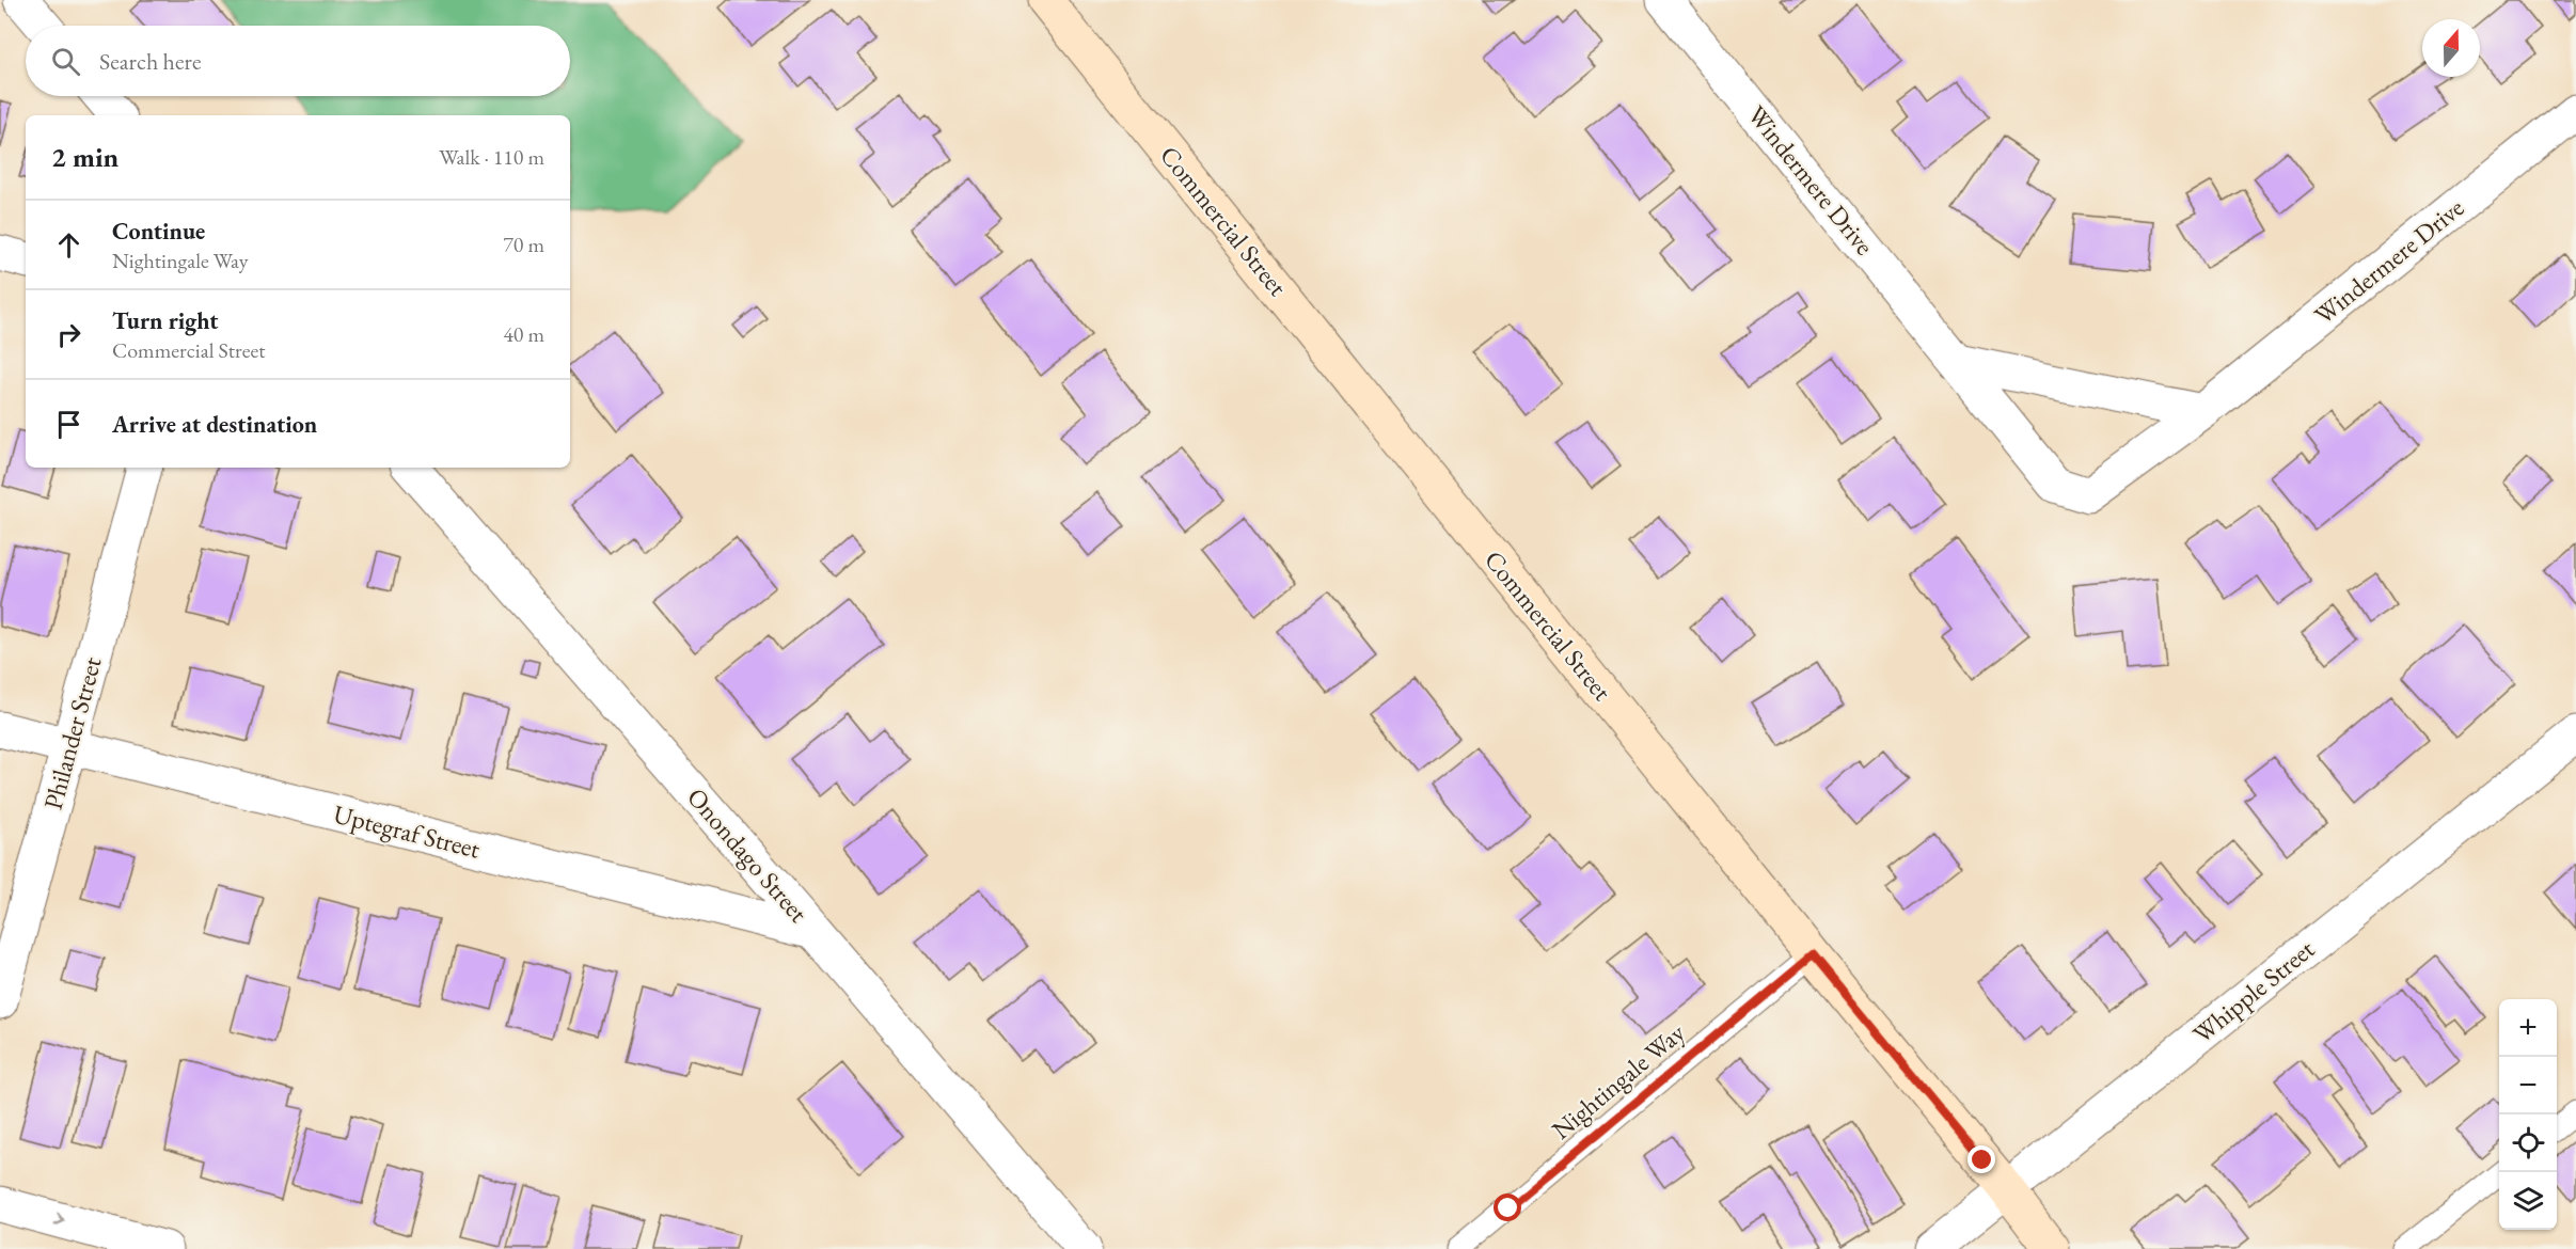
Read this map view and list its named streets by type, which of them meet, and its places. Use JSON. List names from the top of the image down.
{
  "streets": {
    "main road": ["Commercial Street"],
    "street": [
      "Windermere Drive",
      "Philander Street",
      "Uptegraf Street",
      "Onondago Street",
      "Whipple Street"
    ],
    "lane": ["Nightingale Way"]
  },
  "crossings": [
    ["Commercial Street", "Whipple Street"],
    ["Commercial Street", "Nightingale Way"],
    ["Philander Street", "Uptegraf Street"],
    ["Uptegraf Street", "Onondago Street"]
  ],
  "north": "top",
  "page": {
    "search": "Search here",
    "heading": ["2 min", "Walk · 110 m"],
    "list": [
      ["Continue", "Nightingale Way", "70 m"],
      ["Turn right", "Commercial Street", "40 m"],
      "Arrive at destination"
    ],
    "map_buttons": ["+", "−"]
  }
}
